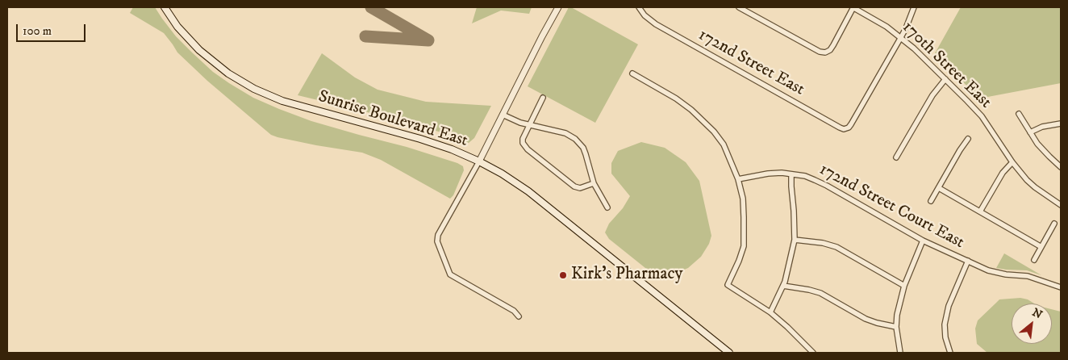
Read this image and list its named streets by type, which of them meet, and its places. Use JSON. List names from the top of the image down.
{
  "streets": {
    "main road": ["Sunrise Boulevard East"],
    "street": ["172nd Street East", "170th Street East", "172nd Street Court East"]
  },
  "crossings": [
    ["172nd Street East", "170th Street East"]
  ],
  "places": ["Kirk's Pharmacy"],
  "scale_bar": "100 m",
  "north": "top right"
}
